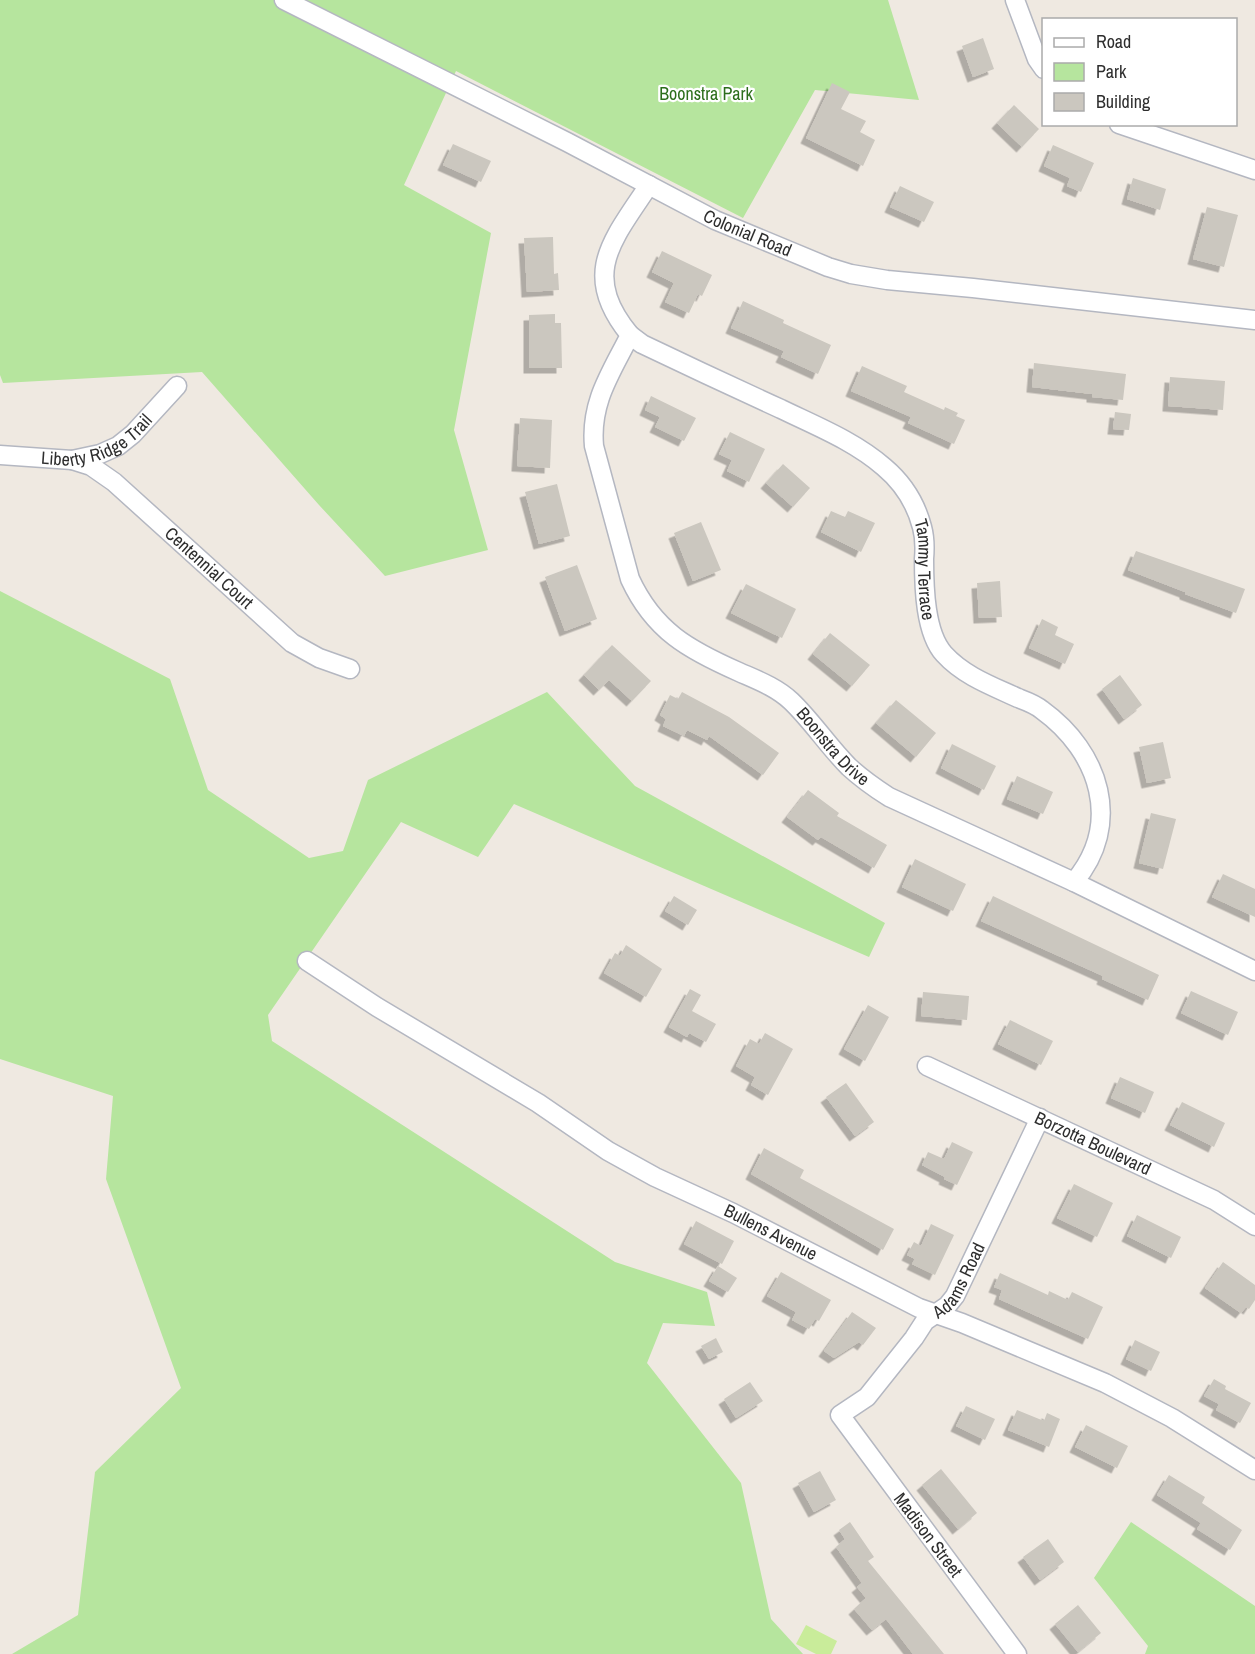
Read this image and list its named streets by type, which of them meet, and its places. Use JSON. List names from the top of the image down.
{
  "streets": {
    "street": [
      "Colonial Road",
      "Liberty Ridge Trail",
      "Centennial Court",
      "Tammy Terrace",
      "Boonstra Drive",
      "Borzotta Boulevard",
      "Bullens Avenue",
      "Adams Road",
      "Madison Street"
    ]
  },
  "crossings": [
    ["Colonial Road", "Tammy Terrace"],
    ["Liberty Ridge Trail", "Centennial Court"],
    ["Tammy Terrace", "Boonstra Drive"],
    ["Borzotta Boulevard", "Adams Road"],
    ["Bullens Avenue", "Adams Road"],
    ["Adams Road", "Madison Street"]
  ],
  "parks": ["Boonstra Park"],
  "legend": ["Road", "Park", "Building"]
}
